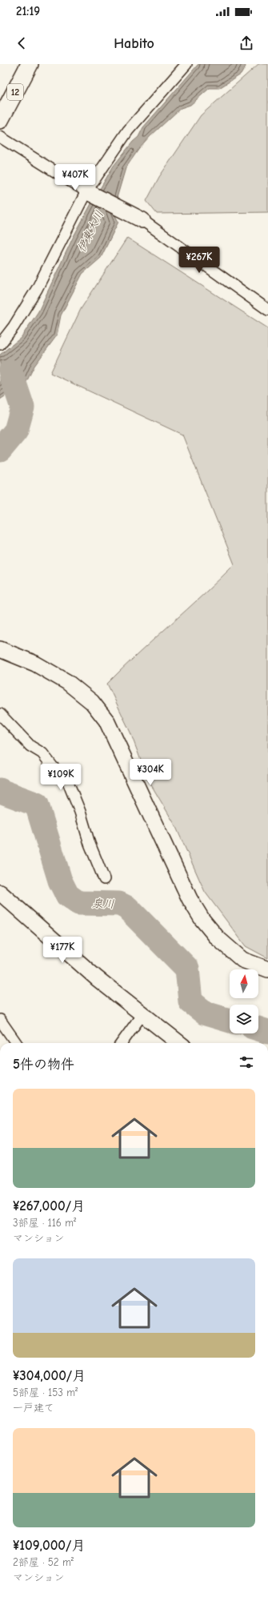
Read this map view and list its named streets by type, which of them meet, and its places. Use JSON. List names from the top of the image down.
{
  "streets": {
    "main road": ["12"]
  },
  "water": ["伊東大川", "泉川"],
  "north": "top",
  "page": {
    "status": "21:19",
    "header": "Habito",
    "price": [
      "¥407K",
      "¥267K",
      "¥304K",
      "¥109K",
      "¥177K"
    ],
    "heading": "5件の物件",
    "list": [
      {
        "name": "¥267,000/月",
        "note": "3部屋 · 116 m² · マンション"
      },
      {
        "name": "¥304,000/月",
        "note": "5部屋 · 153 m² · 一戸建て"
      },
      {
        "name": "¥109,000/月",
        "note": "2部屋 · 52 m² · マンション"
      }
    ]
  }
}
